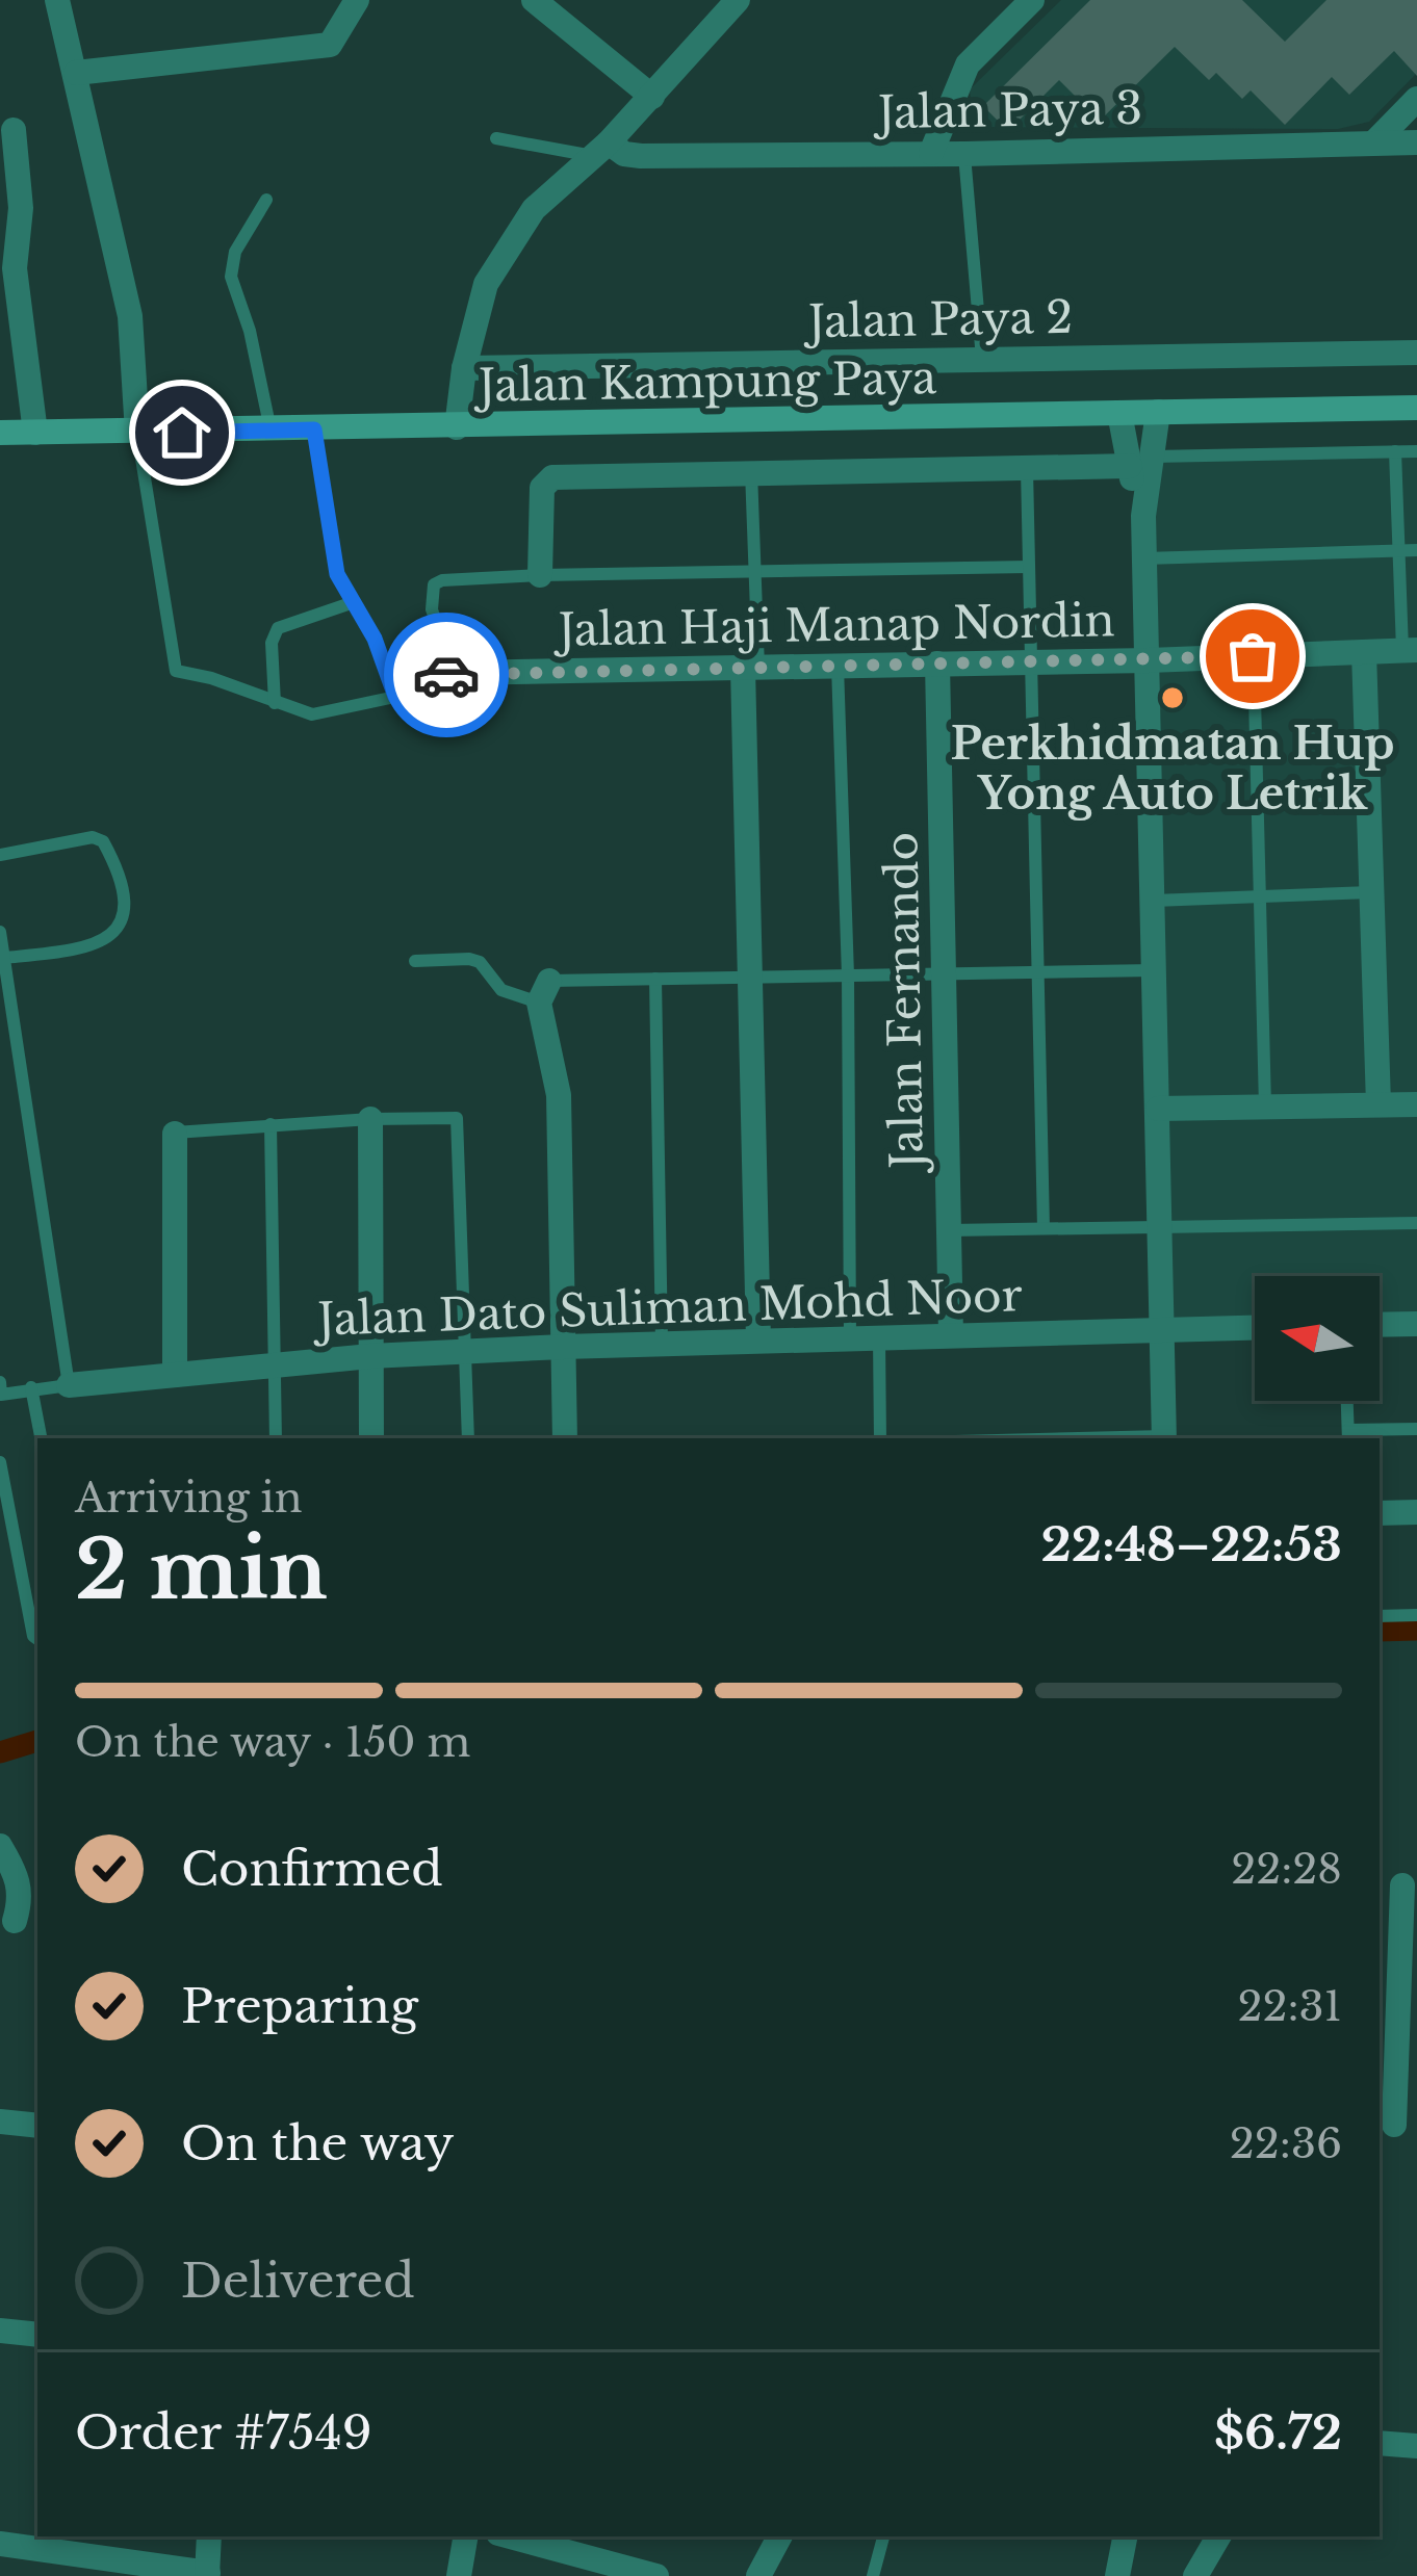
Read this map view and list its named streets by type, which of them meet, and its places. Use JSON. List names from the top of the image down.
{
  "streets": {
    "street": [
      "Jalan Paya 3",
      "Jalan Paya 2",
      "Jalan Kampung Paya",
      "Jalan Haji Manap Nordin",
      "Jalan Fernando",
      "Jalan Dato Suliman Mohd Noor"
    ]
  },
  "crossings": [
    ["Jalan Haji Manap Nordin", "Jalan Fernando"],
    ["Jalan Fernando", "Jalan Dato Suliman Mohd Noor"]
  ],
  "places": ["Perkhidmatan Hup Yong Auto Letrik"],
  "north": "left",
  "page": {
    "heading": ["2 min", "Arriving in", "22:48–22:53"],
    "panel": ["Order #7549", "$6.72"],
    "bar": "On the way · 150 m",
    "list": [
      ["Confirmed", "22:28"],
      ["Preparing", "22:31"],
      ["On the way", "22:36"],
      "Delivered"
    ]
  }
}
